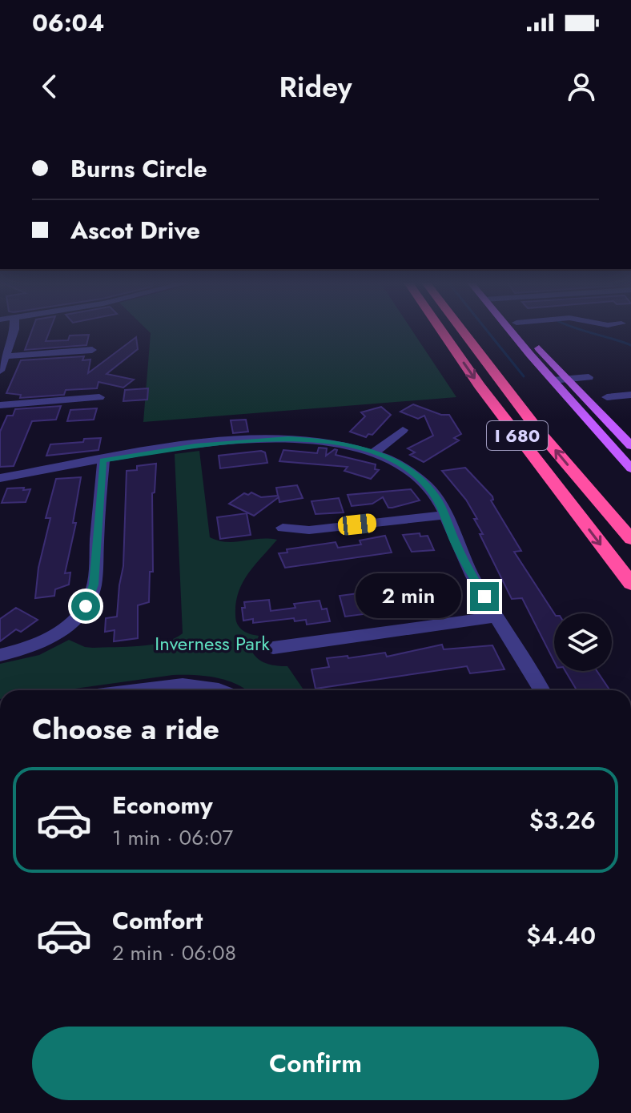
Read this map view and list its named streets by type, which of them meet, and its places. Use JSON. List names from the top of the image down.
{
  "streets": {
    "highway": ["I 680"]
  },
  "parks": ["Inverness Park"],
  "page": {
    "status": "06:04",
    "header": "Ridey",
    "banner": ["Burns Circle", "Ascot Drive"],
    "bubble": "2 min",
    "heading": "Choose a ride",
    "list": [
      {
        "name": "Economy",
        "note": "1 min · 06:07",
        "value": "$3.26"
      },
      {
        "name": "Comfort",
        "note": "2 min · 06:08",
        "value": "$4.40"
      }
    ],
    "buttons": "Confirm"
  }
}
